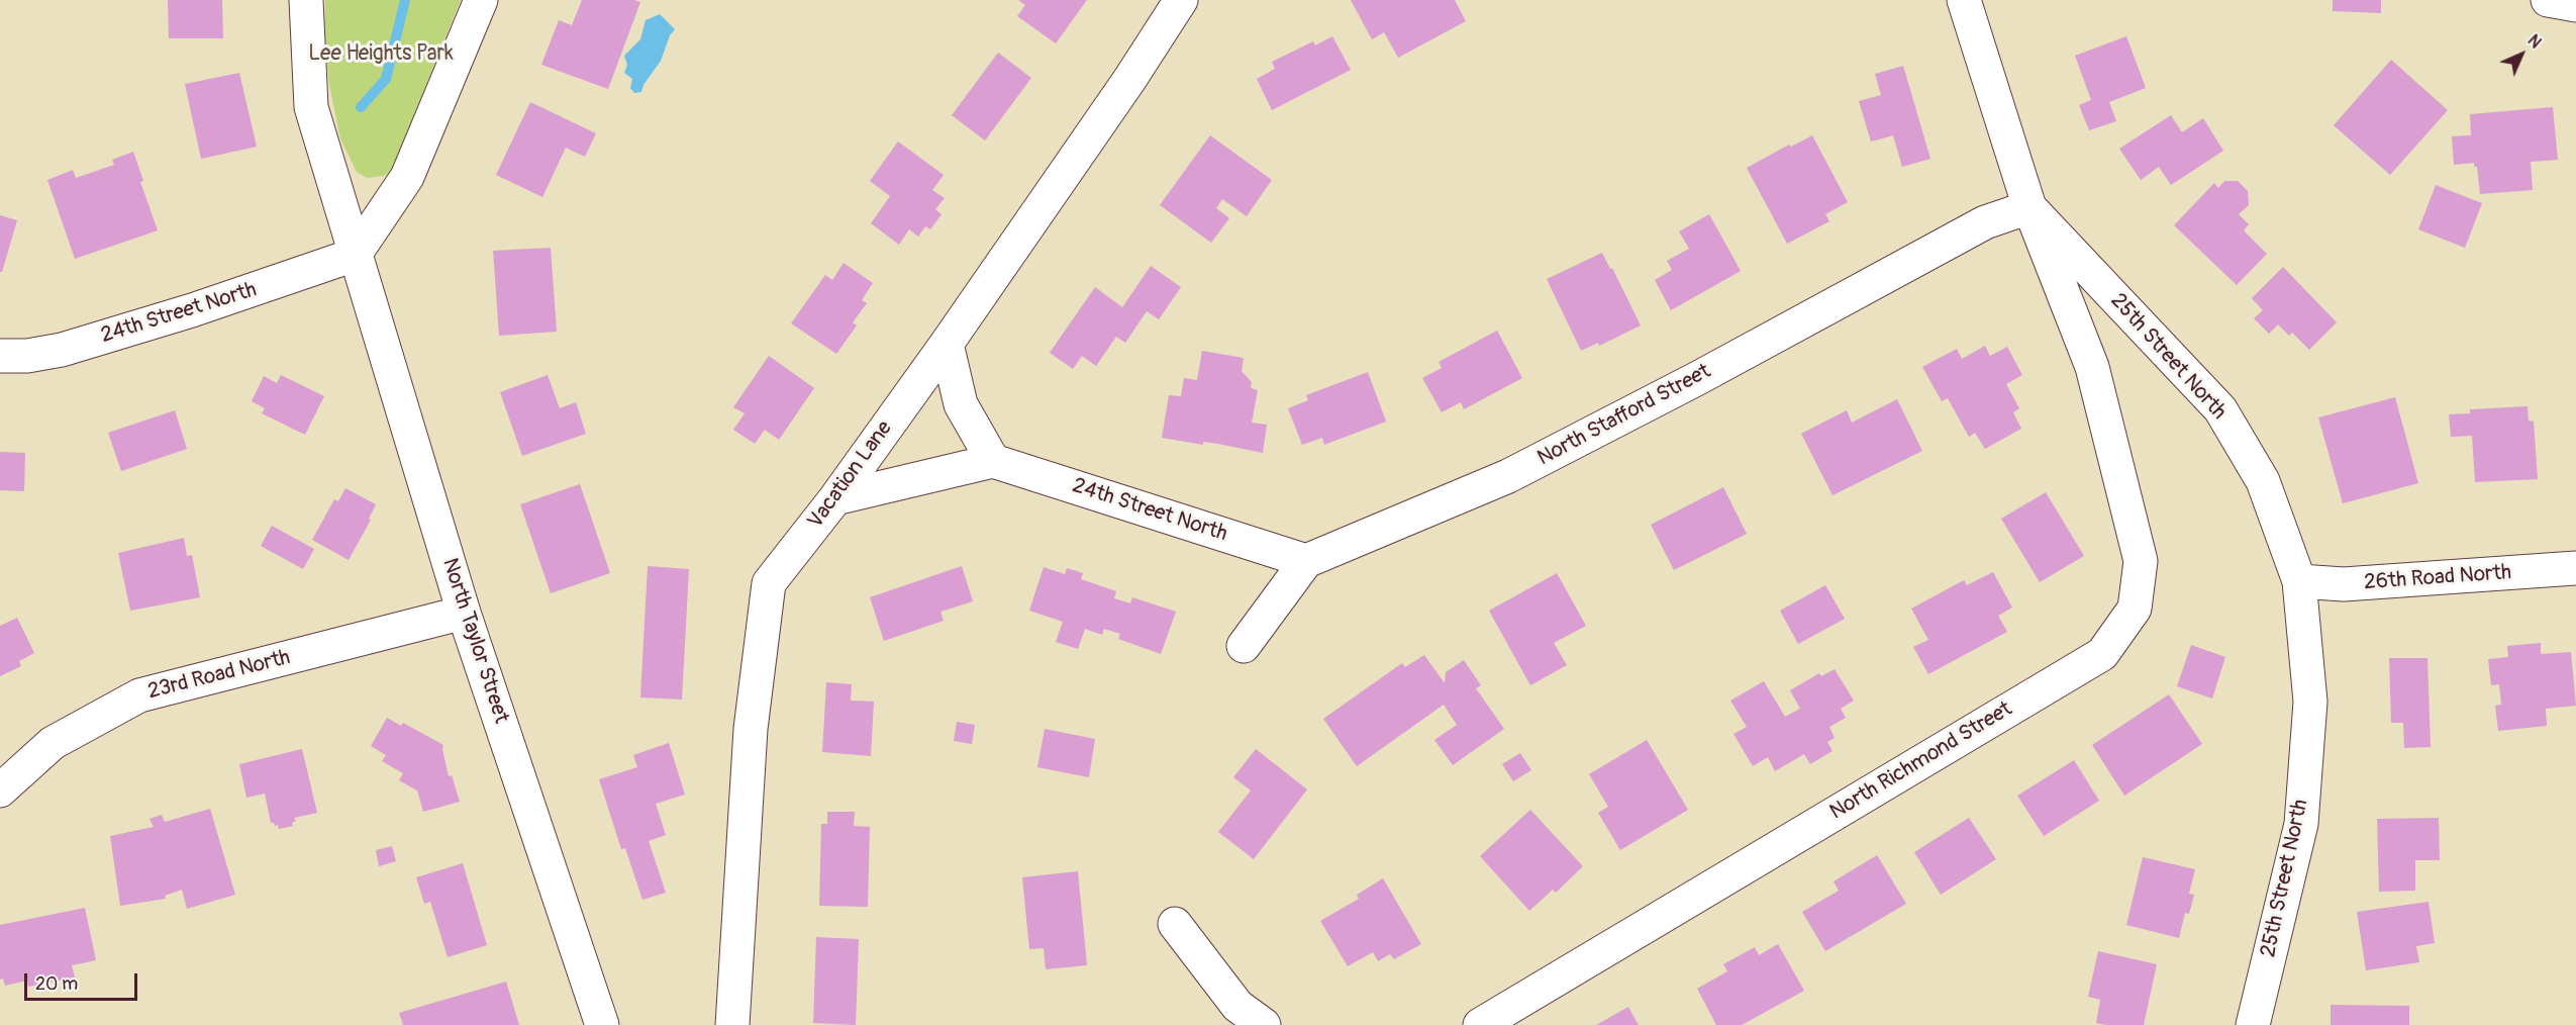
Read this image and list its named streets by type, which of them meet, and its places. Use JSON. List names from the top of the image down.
{
  "streets": {
    "street": [
      "24th Street North",
      "25th Street North",
      "North Stafford Street",
      "Vacation Lane",
      "26th Road North",
      "North Taylor Street",
      "23rd Road North",
      "North Richmond Street"
    ]
  },
  "crossings": [
    ["24th Street North", "North Stafford Street"],
    ["24th Street North", "North Taylor Street"],
    ["25th Street North", "North Stafford Street"],
    ["25th Street North", "26th Road North"],
    ["25th Street North", "North Richmond Street"],
    ["North Taylor Street", "23rd Road North"]
  ],
  "parks": ["Lee Heights Park"],
  "scale_bar": "20 m",
  "north": "top right"
}
